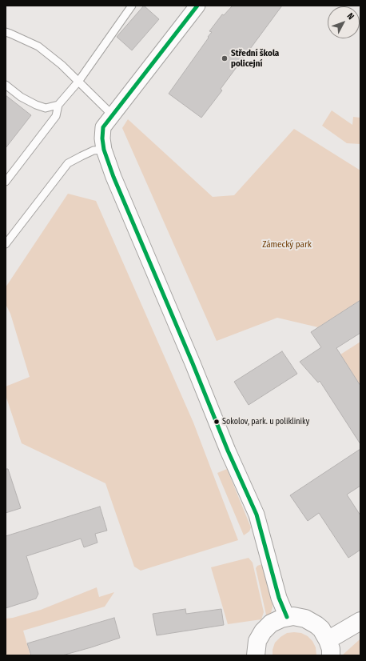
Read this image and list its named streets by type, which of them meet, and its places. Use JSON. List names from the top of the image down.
{
  "parks": ["Zámecký park"],
  "places": ["Střední škola policejní", "Sokolov, park. u polikliniky"],
  "north": "top right"
}
